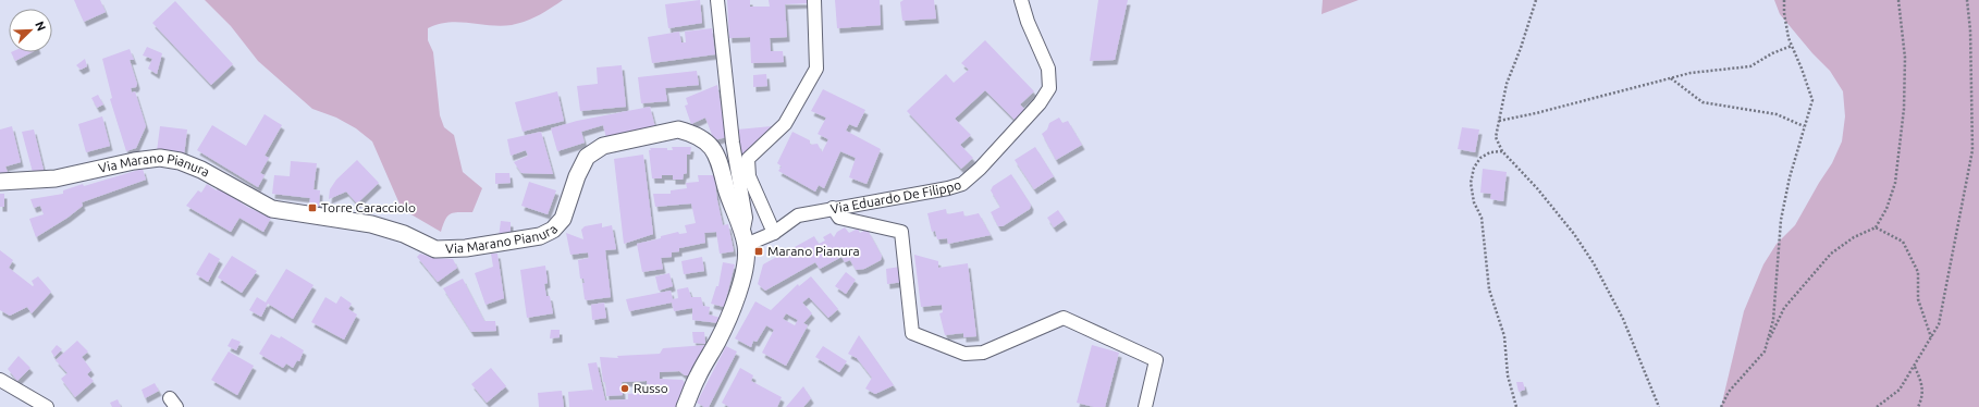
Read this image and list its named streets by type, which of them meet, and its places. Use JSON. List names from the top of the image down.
{
  "streets": {
    "street": ["Via Marano Pianura", "Via Eduardo De Filippo"]
  },
  "crossings": [
    ["Via Marano Pianura", "Via Eduardo De Filippo"]
  ],
  "places": {
    "transit": ["Torre Caracciolo", "Marano Pianura"],
    "other": ["Russo"]
  },
  "north": "top right"
}
